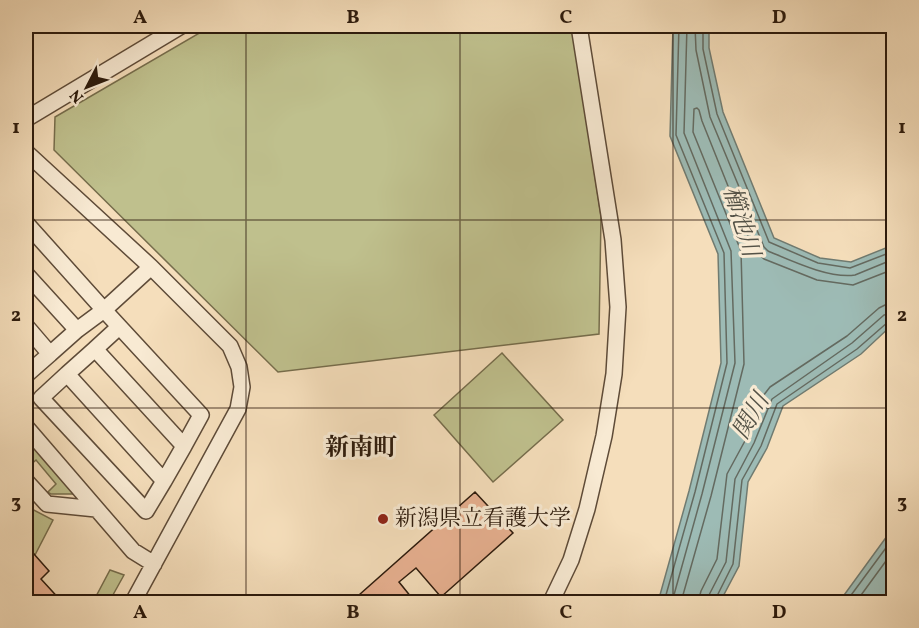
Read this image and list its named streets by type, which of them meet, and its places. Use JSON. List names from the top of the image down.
{
  "districts": ["新南町"],
  "water": ["櫛池川", "関川"],
  "places": ["新潟県立看護大学"],
  "north": "bottom left",
  "grid": {
    "columns": [
      "A",
      "B",
      "C",
      "D"
    ],
    "rows": ["1", "2", "3"]
  }
}
